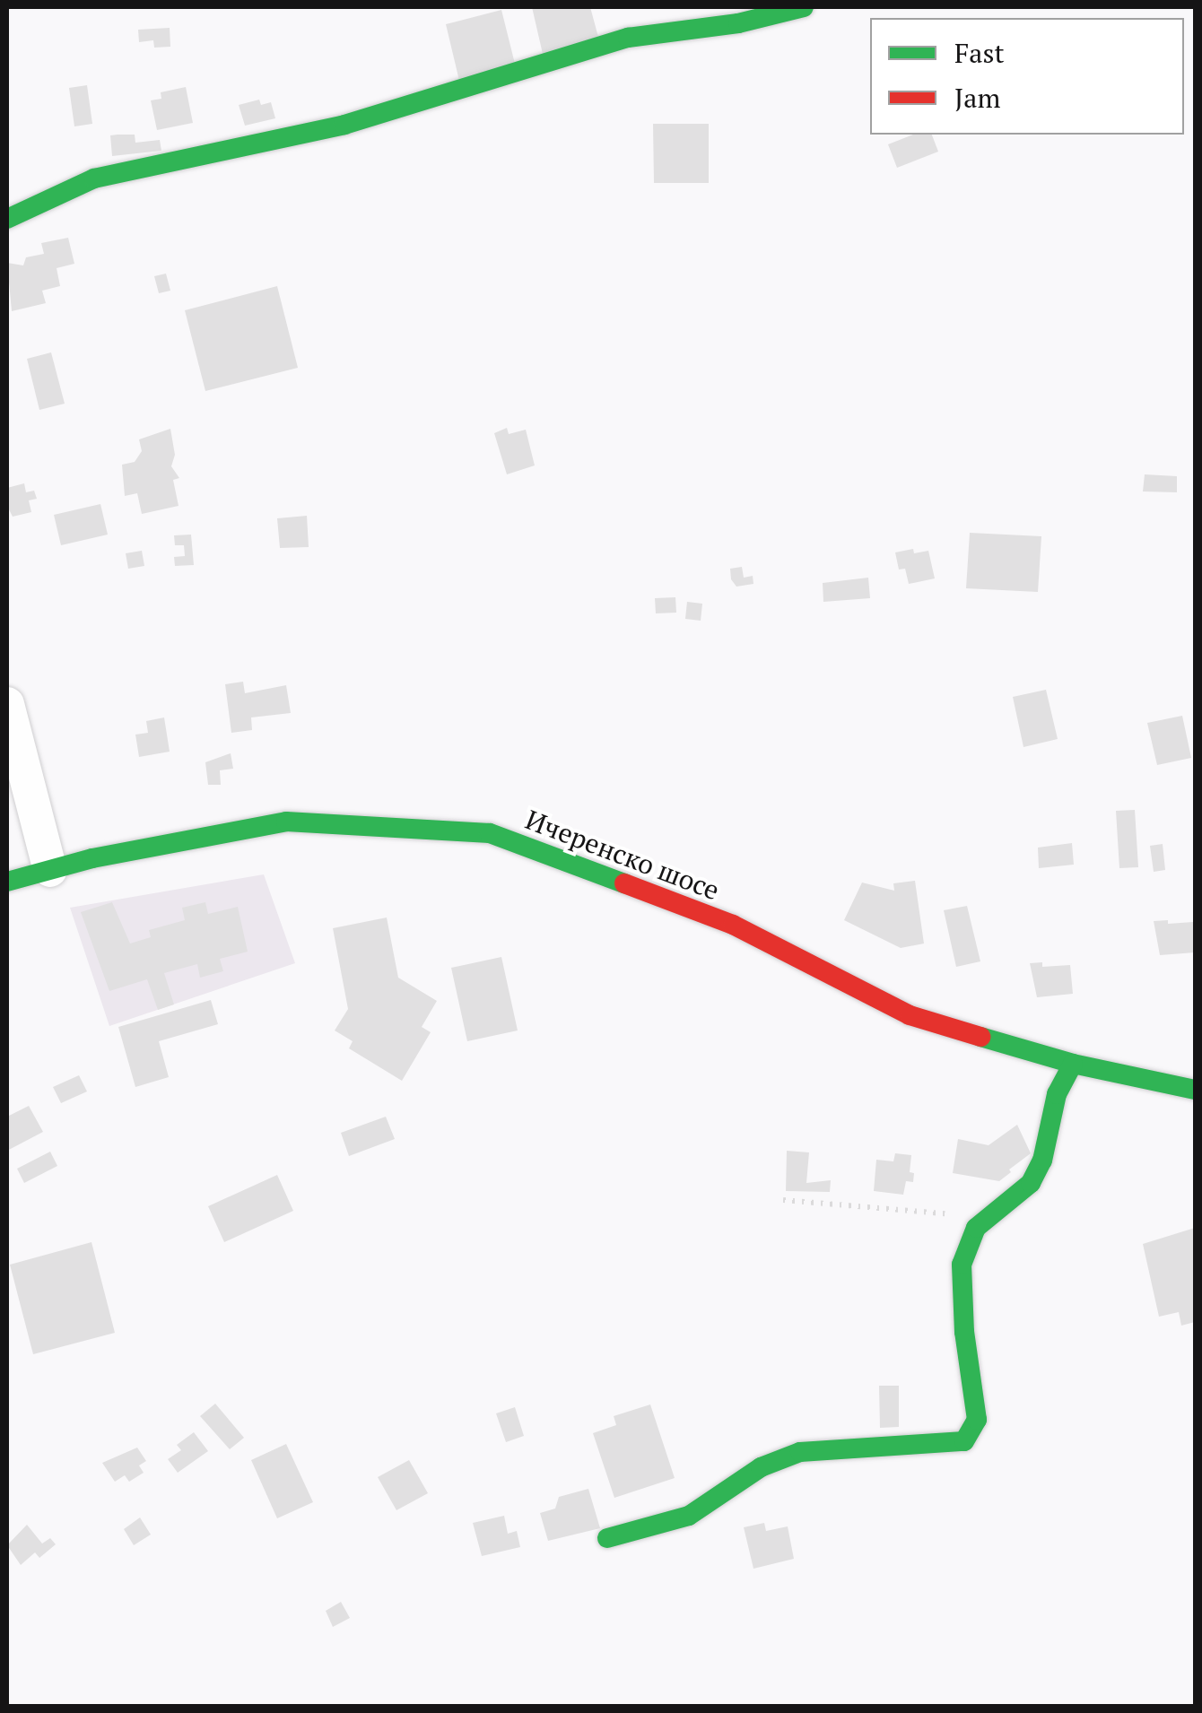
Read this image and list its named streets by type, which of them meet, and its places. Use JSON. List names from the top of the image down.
{
  "streets": {
    "street": ["Ичеренско шосе"]
  },
  "legend": ["Fast", "Jam"]
}
